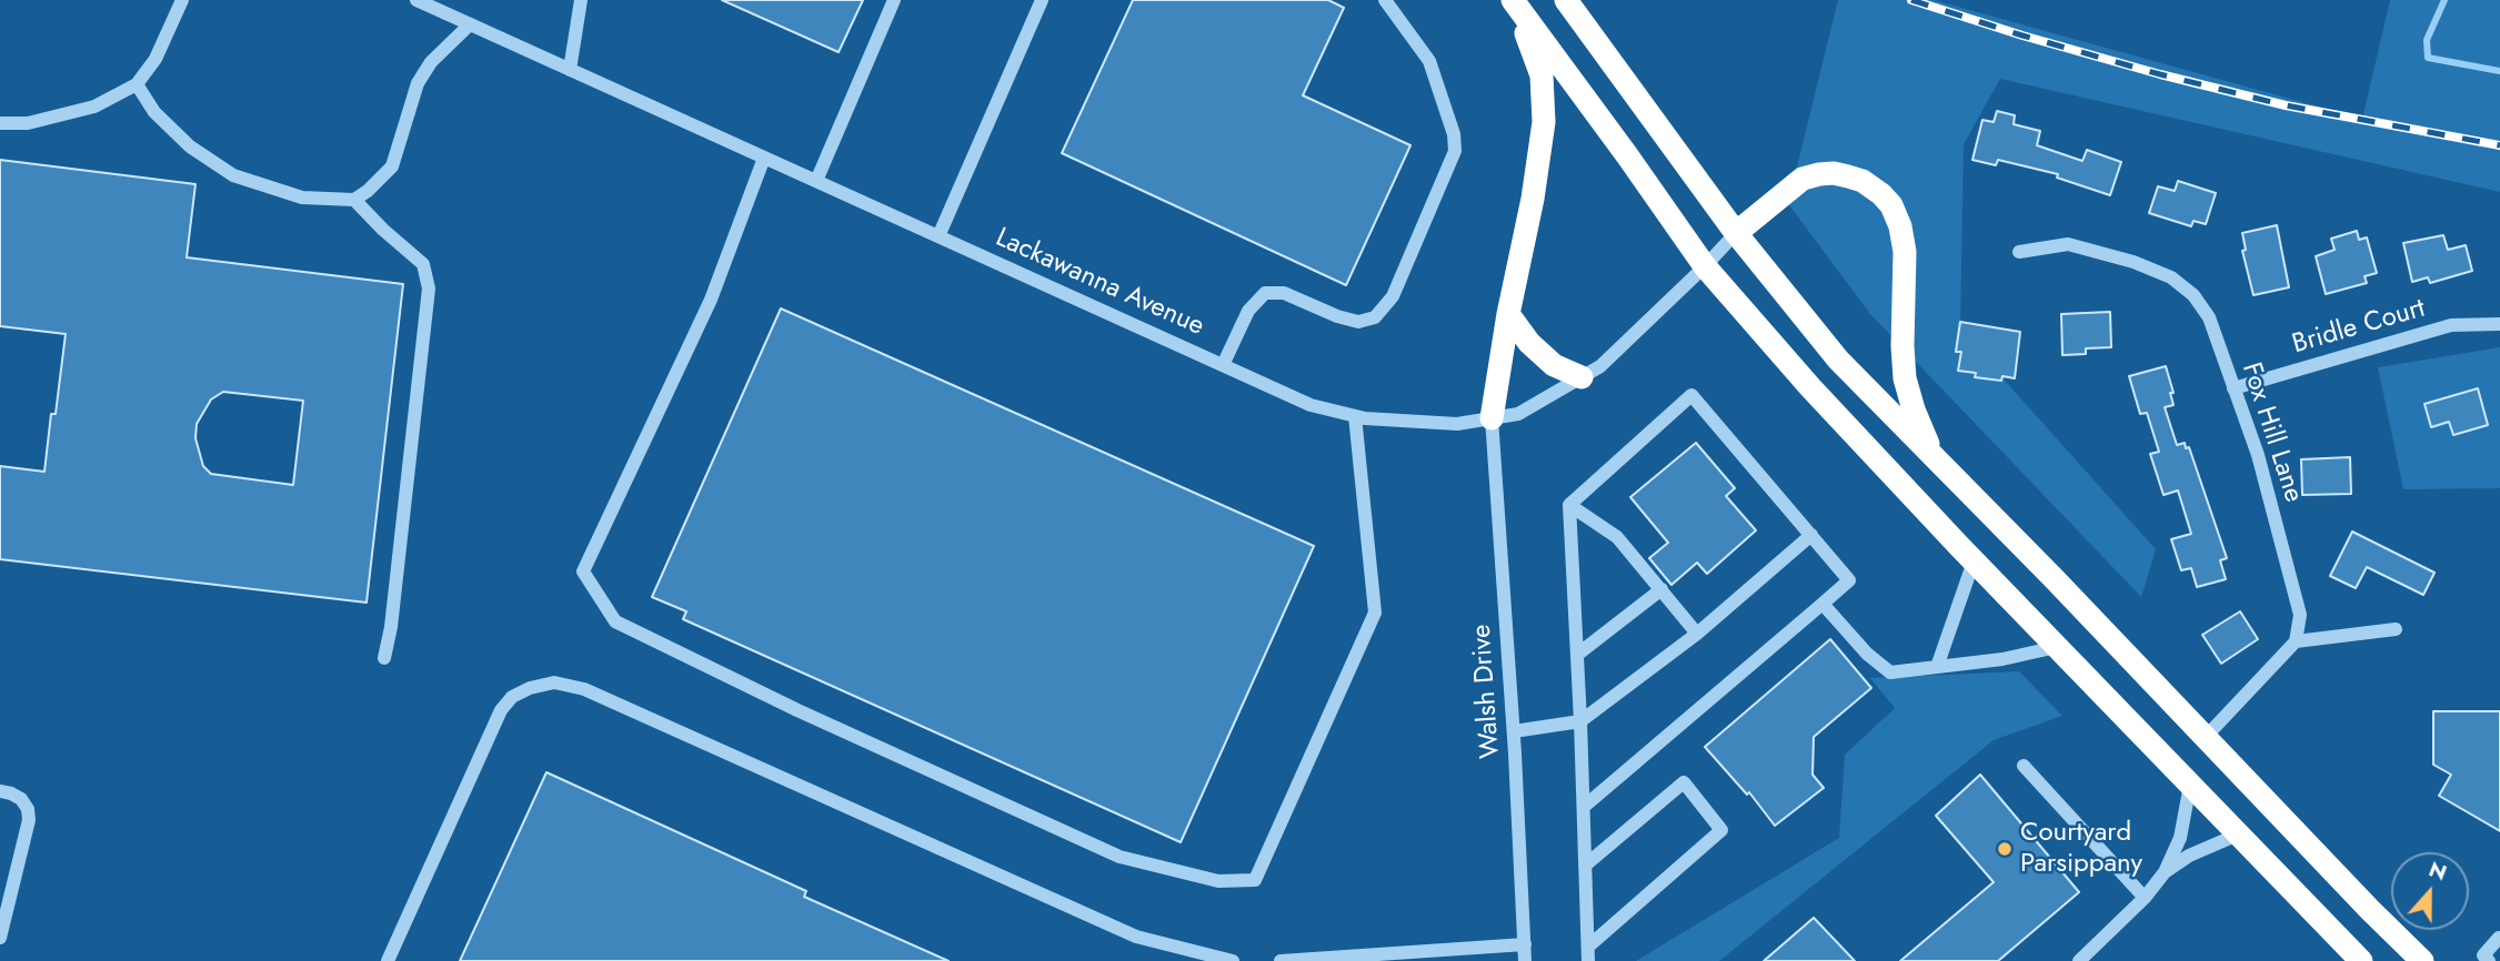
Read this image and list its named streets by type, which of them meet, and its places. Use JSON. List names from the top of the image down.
{
  "streets": {
    "street": [
      "Lackawanna Avenue",
      "Bridle Court",
      "Fox Hill Lane",
      "Walsh Drive"
    ]
  },
  "crossings": [
    ["Lackawanna Avenue", "Walsh Drive"],
    ["Bridle Court", "Fox Hill Lane"]
  ],
  "places": ["Courtyard Parsippany"],
  "north": "top"
}
